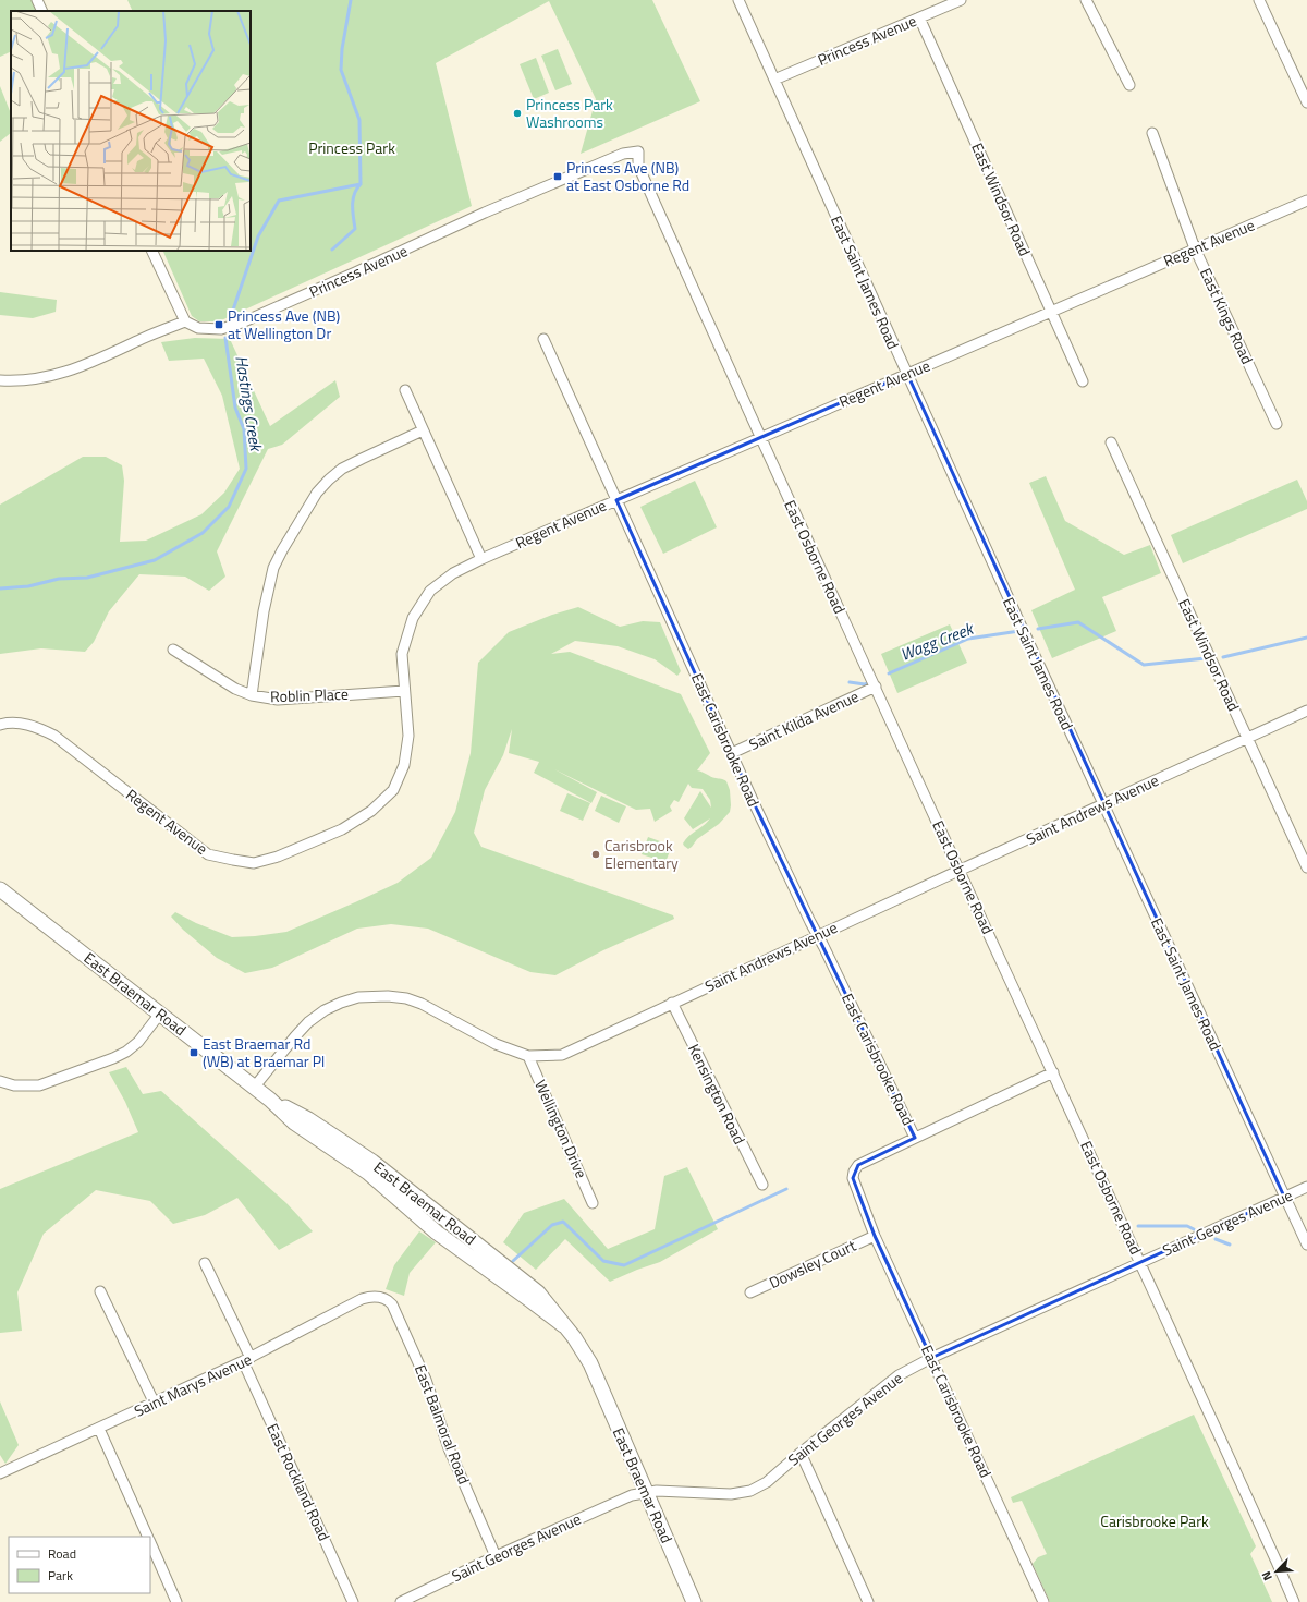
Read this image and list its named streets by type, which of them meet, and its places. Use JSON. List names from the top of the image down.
{
  "streets": {
    "street": [
      "Princess Avenue",
      "East Windsor Road",
      "Regent Avenue",
      "East Saint James Road",
      "East Kings Road",
      "East Osborne Road",
      "Roblin Place",
      "Saint Kilda Avenue",
      "East Carisbrooke Road",
      "Saint Andrews Avenue",
      "East Braemar Road",
      "Kensington Road",
      "Wellington Drive",
      "Saint Georges Avenue",
      "Dowsley Court",
      "Saint Marys Avenue",
      "East Balmoral Road",
      "East Rockland Road"
    ]
  },
  "crossings": [
    ["Princess Avenue", "East Windsor Road"],
    ["Princess Avenue", "East Saint James Road"],
    ["Princess Avenue", "East Osborne Road"],
    ["East Windsor Road", "Regent Avenue"],
    ["East Windsor Road", "Saint Andrews Avenue"],
    ["Regent Avenue", "East Saint James Road"],
    ["Regent Avenue", "East Kings Road"],
    ["Regent Avenue", "East Osborne Road"],
    ["Regent Avenue", "Roblin Place"],
    ["Regent Avenue", "East Carisbrooke Road"],
    ["East Saint James Road", "Saint Andrews Avenue"],
    ["East Saint James Road", "Saint Georges Avenue"],
    ["East Osborne Road", "Saint Kilda Avenue"],
    ["East Osborne Road", "Saint Andrews Avenue"],
    ["East Osborne Road", "Saint Georges Avenue"],
    ["Saint Kilda Avenue", "East Carisbrooke Road"],
    ["East Carisbrooke Road", "Saint Andrews Avenue"],
    ["East Carisbrooke Road", "Saint Georges Avenue"],
    ["East Carisbrooke Road", "Dowsley Court"],
    ["Saint Andrews Avenue", "East Braemar Road"],
    ["Saint Andrews Avenue", "Kensington Road"],
    ["Saint Andrews Avenue", "Wellington Drive"],
    ["East Braemar Road", "Saint Georges Avenue"],
    ["Saint Georges Avenue", "East Balmoral Road"],
    ["Saint Marys Avenue", "East Balmoral Road"],
    ["Saint Marys Avenue", "East Rockland Road"]
  ],
  "water": ["Hastings Creek", "Wagg Creek"],
  "parks": ["Princess Park", "Carisbrooke Park"],
  "places": {
    "other": ["Princess Park Washrooms", "Carisbrook Elementary"],
    "transit": ["Princess Ave (NB) at East Osborne Rd", "Princess Ave (NB) at Wellington Dr", "East Braemar Rd (WB) at Braemar Pl"]
  },
  "legend": ["Road", "Park"],
  "north": "bottom left"
}
